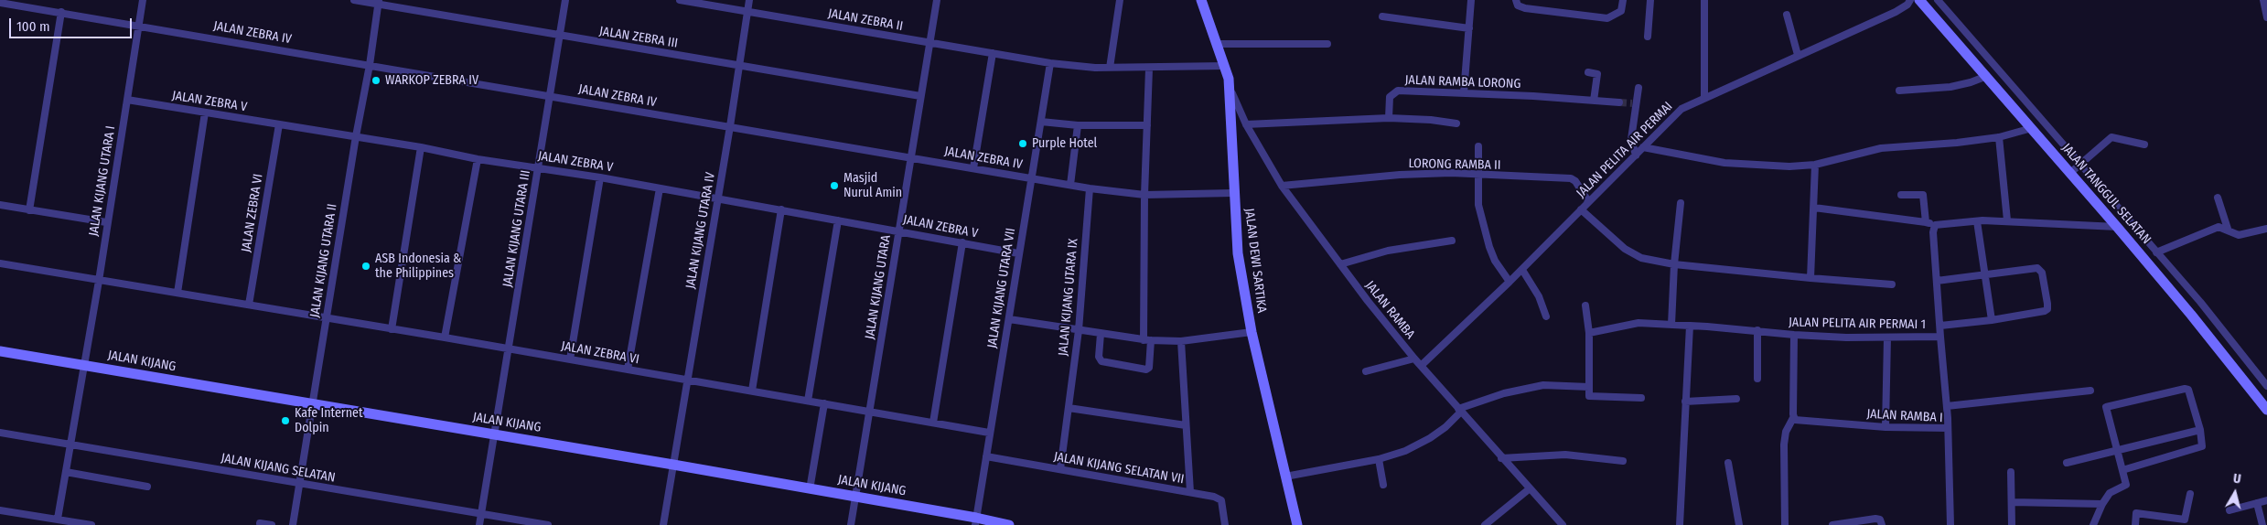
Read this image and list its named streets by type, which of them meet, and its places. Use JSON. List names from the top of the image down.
{
  "streets": {
    "street": [
      "JALAN ZEBRA II",
      "JALAN ZEBRA IV",
      "JALAN ZEBRA III",
      "JALAN RAMBA LORONG",
      "JALAN ZEBRA V",
      "JALAN PELITA AIR PERMAI",
      "LORONG RAMBA II",
      "JALAN KIJANG UTARA I",
      "JALAN TANGGUL SELATAN",
      "JALAN ZEBRA VI",
      "JALAN KIJANG UTARA III",
      "JALAN KIJANG UTARA IV",
      "JALAN KIJANG UTARA II",
      "JALAN DEWI SARTIKA",
      "JALAN KIJANG UTARA",
      "JALAN KIJANG UTARA VII",
      "JALAN KIJANG UTARA IX",
      "JALAN RAMBA",
      "JALAN PELITA AIR PERMAI 1",
      "JALAN KIJANG",
      "JALAN RAMBA I",
      "JALAN KIJANG SELATAN",
      "JALAN KIJANG SELATAN VII"
    ]
  },
  "crossings": [
    ["JALAN ZEBRA II", "JALAN KIJANG UTARA IV"],
    ["JALAN ZEBRA II", "JALAN DEWI SARTIKA"],
    ["JALAN ZEBRA II", "JALAN KIJANG UTARA"],
    ["JALAN ZEBRA II", "JALAN KIJANG UTARA VII"],
    ["JALAN ZEBRA IV", "JALAN KIJANG UTARA I"],
    ["JALAN ZEBRA IV", "JALAN KIJANG UTARA III"],
    ["JALAN ZEBRA IV", "JALAN KIJANG UTARA IV"],
    ["JALAN ZEBRA IV", "JALAN KIJANG UTARA II"],
    ["JALAN ZEBRA IV", "JALAN DEWI SARTIKA"],
    ["JALAN ZEBRA IV", "JALAN KIJANG UTARA"],
    ["JALAN ZEBRA IV", "JALAN KIJANG UTARA VII"],
    ["JALAN ZEBRA IV", "JALAN KIJANG UTARA IX"],
    ["JALAN ZEBRA III", "JALAN KIJANG UTARA III"],
    ["JALAN ZEBRA III", "JALAN KIJANG UTARA IV"],
    ["JALAN ZEBRA III", "JALAN KIJANG UTARA II"],
    ["JALAN ZEBRA III", "JALAN KIJANG UTARA"],
    ["JALAN ZEBRA V", "JALAN KIJANG UTARA I"],
    ["JALAN ZEBRA V", "JALAN ZEBRA VI"],
    ["JALAN ZEBRA V", "JALAN KIJANG UTARA III"],
    ["JALAN ZEBRA V", "JALAN KIJANG UTARA IV"],
    ["JALAN ZEBRA V", "JALAN KIJANG UTARA II"],
    ["JALAN ZEBRA V", "JALAN KIJANG UTARA"],
    ["JALAN ZEBRA V", "JALAN KIJANG UTARA VII"],
    ["JALAN PELITA AIR PERMAI", "LORONG RAMBA II"],
    ["JALAN PELITA AIR PERMAI", "JALAN RAMBA"],
    ["LORONG RAMBA II", "JALAN RAMBA"],
    ["JALAN KIJANG UTARA I", "JALAN ZEBRA VI"],
    ["JALAN KIJANG UTARA I", "JALAN KIJANG"],
    ["JALAN ZEBRA VI", "JALAN KIJANG UTARA III"],
    ["JALAN ZEBRA VI", "JALAN KIJANG UTARA IV"],
    ["JALAN ZEBRA VI", "JALAN KIJANG UTARA II"],
    ["JALAN ZEBRA VI", "JALAN KIJANG UTARA"],
    ["JALAN ZEBRA VI", "JALAN KIJANG UTARA VII"],
    ["JALAN KIJANG UTARA III", "JALAN KIJANG"],
    ["JALAN KIJANG UTARA IV", "JALAN KIJANG"],
    ["JALAN KIJANG UTARA II", "JALAN KIJANG"],
    ["JALAN KIJANG UTARA II", "JALAN KIJANG SELATAN"],
    ["JALAN DEWI SARTIKA", "JALAN RAMBA"],
    ["JALAN KIJANG UTARA", "JALAN KIJANG"],
    ["JALAN KIJANG UTARA VII", "JALAN KIJANG"],
    ["JALAN KIJANG UTARA VII", "JALAN KIJANG SELATAN VII"],
    ["JALAN KIJANG UTARA IX", "JALAN KIJANG SELATAN VII"]
  ],
  "places": [
    "WARKOP ZEBRA IV",
    "Purple Hotel",
    "Masjid Nurul Amin",
    "ASB Indonesia & the Philippines",
    "Kafe Internet Dolpin"
  ],
  "scale_bar": "100 m",
  "north": "top"
}
